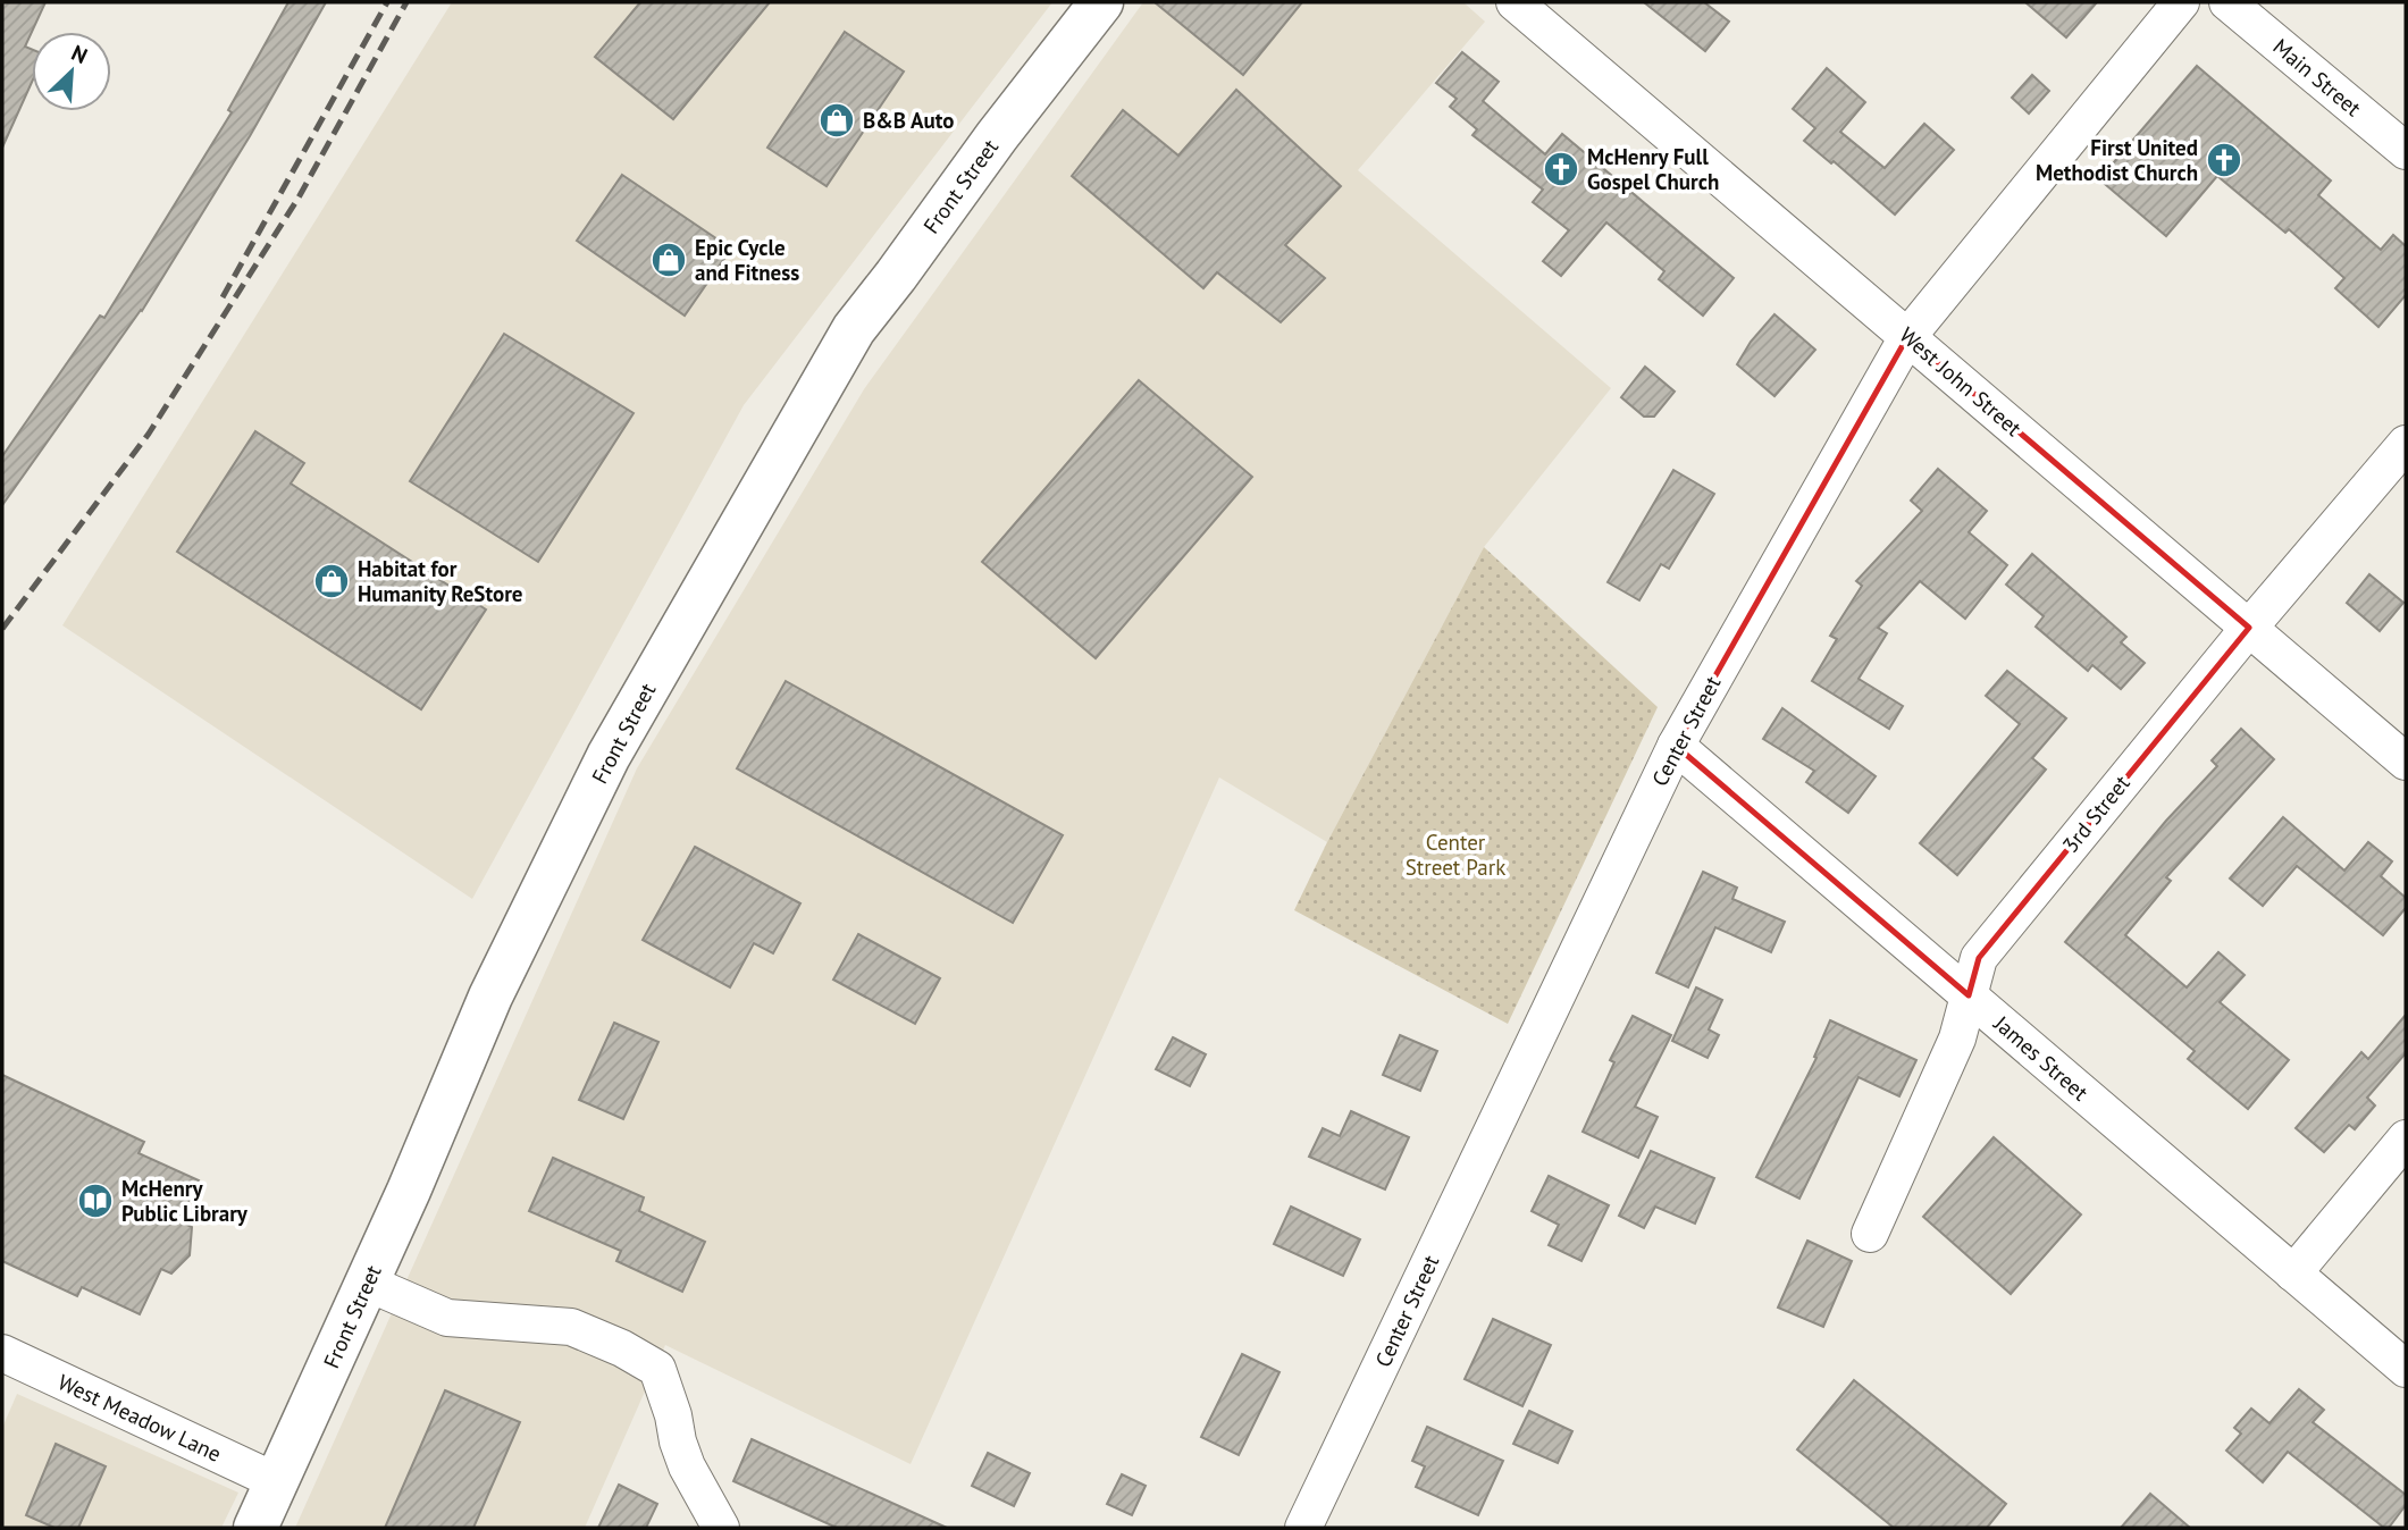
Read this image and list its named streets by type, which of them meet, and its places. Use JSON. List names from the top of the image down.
{
  "streets": {
    "main road": ["Front Street"],
    "street": [
      "Main Street",
      "West John Street",
      "Center Street",
      "3rd Street",
      "James Street",
      "West Meadow Lane"
    ]
  },
  "crossings": [
    ["Front Street", "West Meadow Lane"],
    ["West John Street", "Center Street"],
    ["West John Street", "3rd Street"],
    ["Center Street", "James Street"],
    ["3rd Street", "James Street"]
  ],
  "parks": ["Center Street Park"],
  "places": {
    "shop": ["B&B Auto", "Epic Cycle and Fitness", "Habitat for Humanity ReStore"],
    "church": ["First United Methodist Church", "McHenry Full Gospel Church"],
    "library": ["McHenry Public Library"]
  },
  "north": "top right"
}
